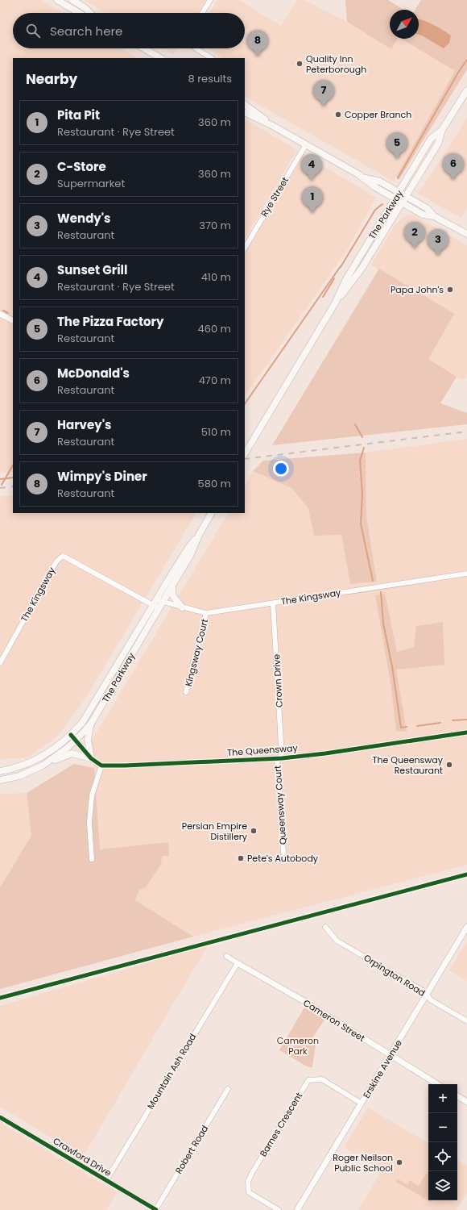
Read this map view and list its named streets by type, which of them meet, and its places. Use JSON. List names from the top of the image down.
{
  "streets": {
    "main road": ["The Parkway"],
    "street": [
      "Rye Street",
      "The Kingsway",
      "Kingsway Court",
      "Crown Drive",
      "The Queensway",
      "Queensway Court",
      "Orpington Road",
      "Cameron Street",
      "Erskine Avenue",
      "Mountain Ash Road",
      "Barnes Crescent",
      "Robert Road",
      "Crawford Drive"
    ]
  },
  "crossings": [
    ["The Parkway", "The Kingsway"],
    ["The Kingsway", "Kingsway Court"],
    ["The Kingsway", "Crown Drive"],
    ["Crown Drive", "The Queensway"],
    ["Crown Drive", "Queensway Court"],
    ["The Queensway", "Queensway Court"],
    ["Orpington Road", "Erskine Avenue"],
    ["Cameron Street", "Erskine Avenue"],
    ["Cameron Street", "Mountain Ash Road"],
    ["Erskine Avenue", "Barnes Crescent"],
    ["Mountain Ash Road", "Crawford Drive"],
    ["Robert Road", "Crawford Drive"]
  ],
  "parks": ["Cameron Park"],
  "places": [
    "Quality Inn Peterborough",
    "Copper Branch",
    "Papa John's",
    "The Queensway Restaurant",
    "Persian Empire Distillery",
    "Pete's Autobody",
    "Roger Neilson Public School"
  ],
  "north": "top right",
  "page": {
    "search": "Search here",
    "pins": [
      "8",
      "7",
      "5",
      "6",
      "4",
      "1",
      "2",
      "3"
    ],
    "heading": ["Nearby", "8 results"],
    "list": [
      {
        "mark": "1",
        "name": "Pita Pit",
        "note": "Restaurant · Rye Street",
        "value": "360 m"
      },
      {
        "mark": "2",
        "name": "C-Store",
        "note": "Supermarket",
        "value": "360 m"
      },
      {
        "mark": "3",
        "name": "Wendy's",
        "note": "Restaurant",
        "value": "370 m"
      },
      {
        "mark": "4",
        "name": "Sunset Grill",
        "note": "Restaurant · Rye Street",
        "value": "410 m"
      },
      {
        "mark": "5",
        "name": "The Pizza Factory",
        "note": "Restaurant",
        "value": "460 m"
      },
      {
        "mark": "6",
        "name": "McDonald's",
        "note": "Restaurant",
        "value": "470 m"
      },
      {
        "mark": "7",
        "name": "Harvey's",
        "note": "Restaurant",
        "value": "510 m"
      },
      {
        "mark": "8",
        "name": "Wimpy's Diner",
        "note": "Restaurant",
        "value": "580 m"
      }
    ],
    "map_buttons": ["+", "−"]
  }
}
